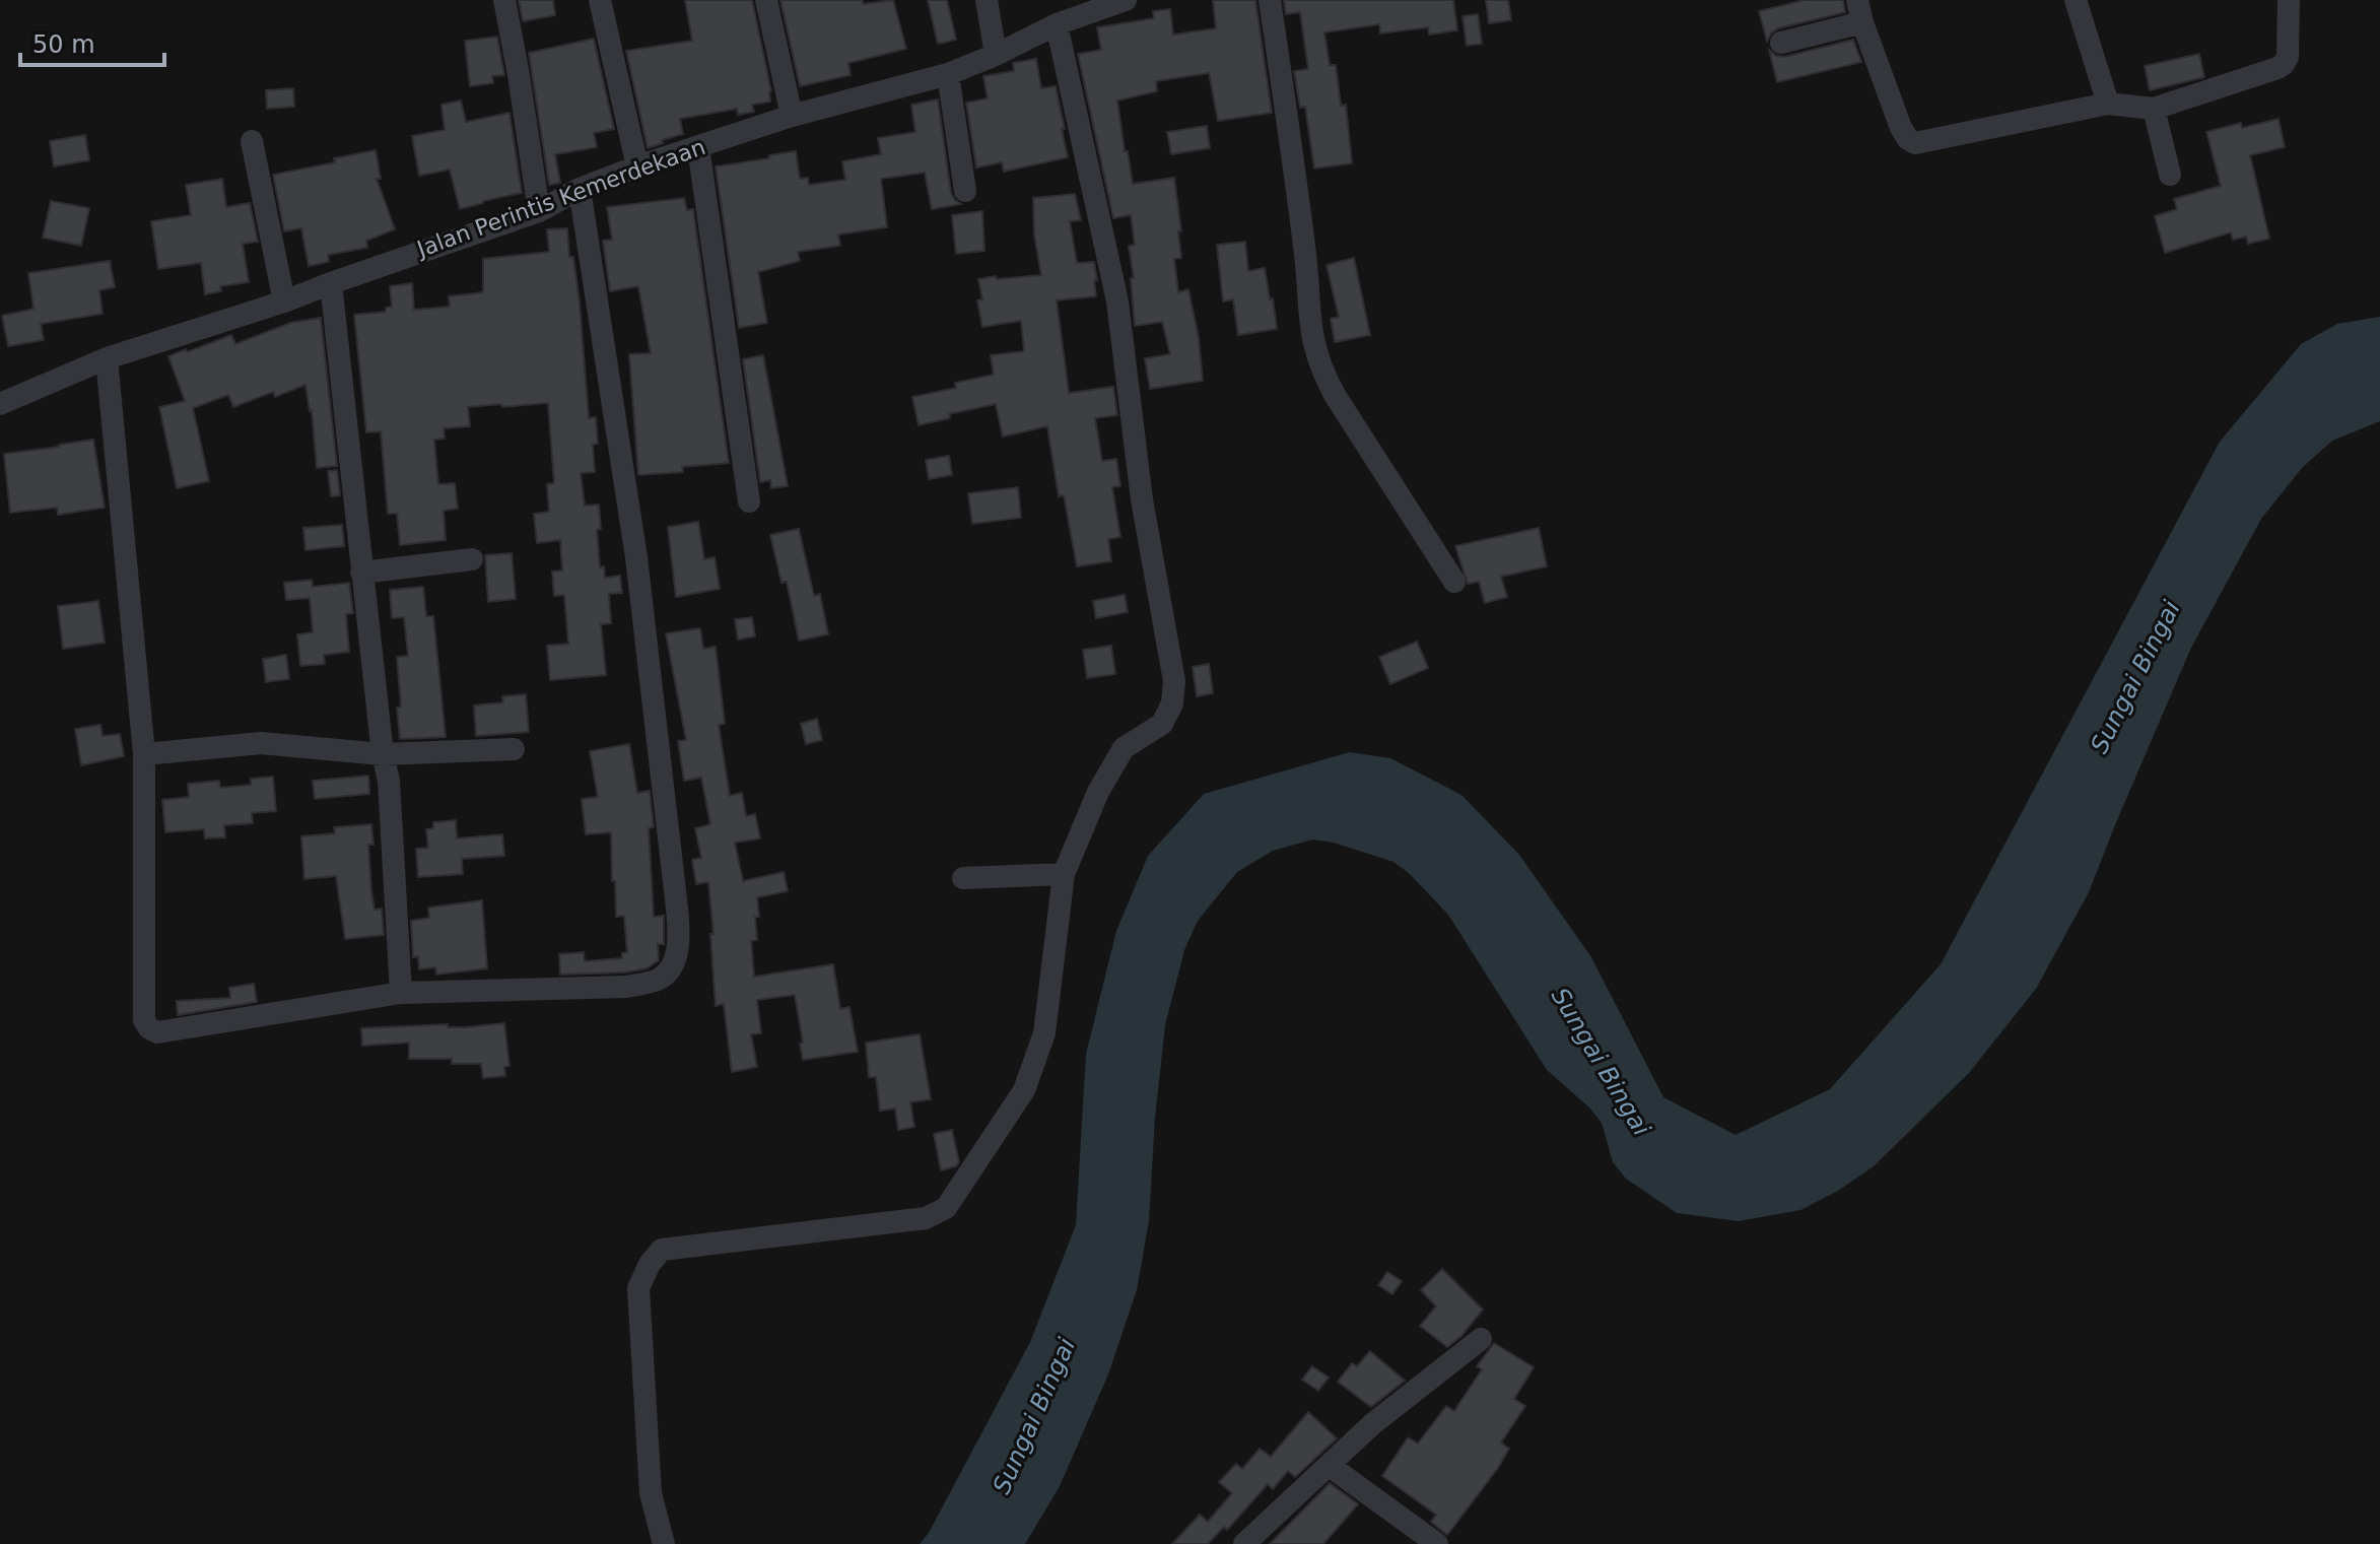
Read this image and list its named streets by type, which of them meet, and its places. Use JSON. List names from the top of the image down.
{
  "streets": {
    "street": ["Jalan Perintis Kemerdekaan"]
  },
  "water": ["Sungai Bingai"],
  "scale_bar": "50 m"
}
